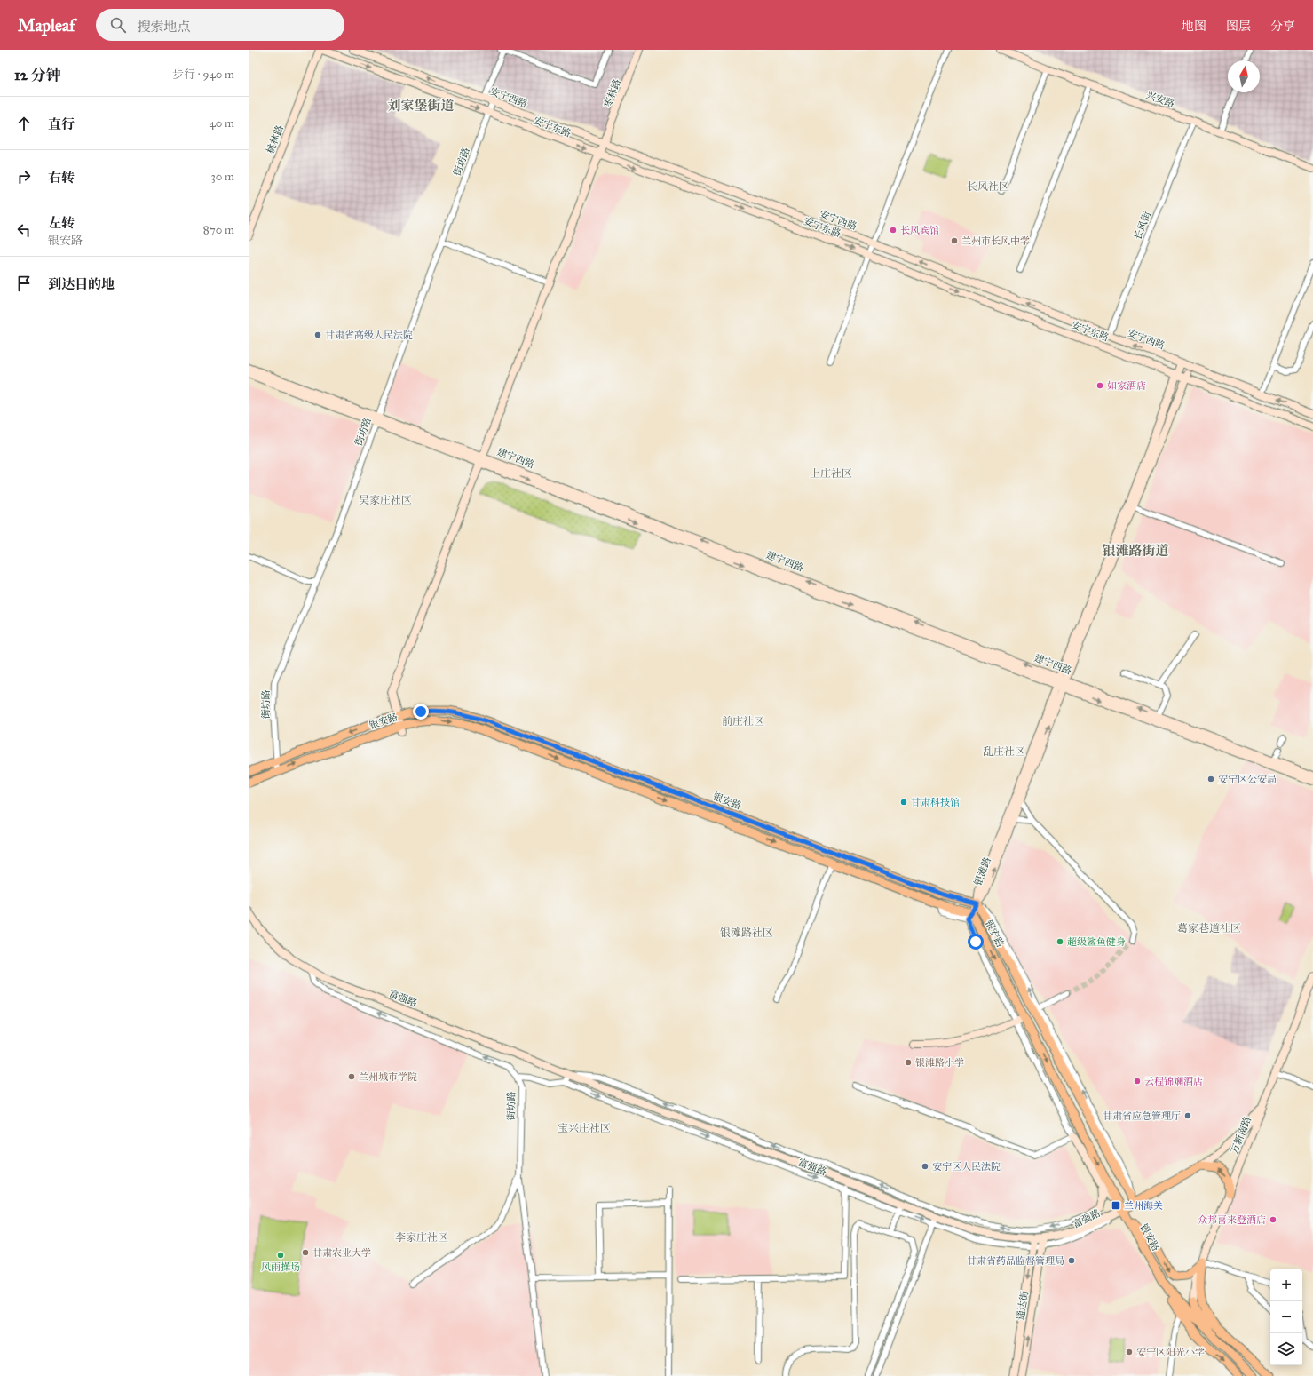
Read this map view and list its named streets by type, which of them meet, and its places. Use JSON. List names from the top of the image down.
{
  "streets": {
    "main road": [
      "枣林路",
      "安宁西路",
      "兴安路",
      "安宁东路",
      "桃林路",
      "建宁西路",
      "银安路",
      "银滩路",
      "富强路",
      "万新南路",
      "通达街"
    ],
    "street": ["街坊路", "长风街"]
  },
  "crossings": [
    ["枣林路", "安宁西路"],
    ["枣林路", "安宁东路"],
    ["枣林路", "建宁西路"],
    ["枣林路", "银安路"],
    ["安宁西路", "街坊路"],
    ["安宁西路", "长风街"],
    ["兴安路", "长风街"],
    ["安宁东路", "街坊路"],
    ["街坊路", "建宁西路"],
    ["街坊路", "银安路"],
    ["建宁西路", "银滩路"],
    ["银安路", "银滩路"],
    ["银安路", "富强路"],
    ["富强路", "通达街"]
  ],
  "one_way": ["安宁西路", "安宁东路"],
  "districts": [
    "刘家堡街道",
    "长风社区",
    "上庄社区",
    "吴家庄社区",
    "银滩路街道",
    "前庄社区",
    "乱庄社区",
    "葛家巷道社区",
    "银滩路社区",
    "宝兴庄社区",
    "李家庄社区"
  ],
  "places": {
    "other": [
      "长风宾馆",
      "兰州市长风中学",
      "甘肃省高级人民法院",
      "如家酒店",
      "安宁区公安局",
      "甘肃科技馆",
      "超级鲨鱼健身",
      "银滩路小学",
      "兰州城市学院",
      "云程锦斓酒店",
      "甘肃省应急管理厅",
      "安宁区人民法院",
      "众邦喜来登酒店",
      "甘肃农业大学",
      "风雨操场",
      "甘肃省药品监督管理局",
      "安宁区阳光小学"
    ],
    "transit": ["兰州海关"]
  },
  "north": "top",
  "page": {
    "header": "Mapleaf",
    "search": "搜索地点",
    "nav": ["地图", "图层", "分享"],
    "heading": ["12 分钟", "步行 · 940 m"],
    "list": [
      ["直行", "40 m"],
      ["右转", "30 m"],
      ["左转", "银安路", "870 m"],
      "到达目的地"
    ],
    "map_buttons": ["+", "−"]
  }
}
